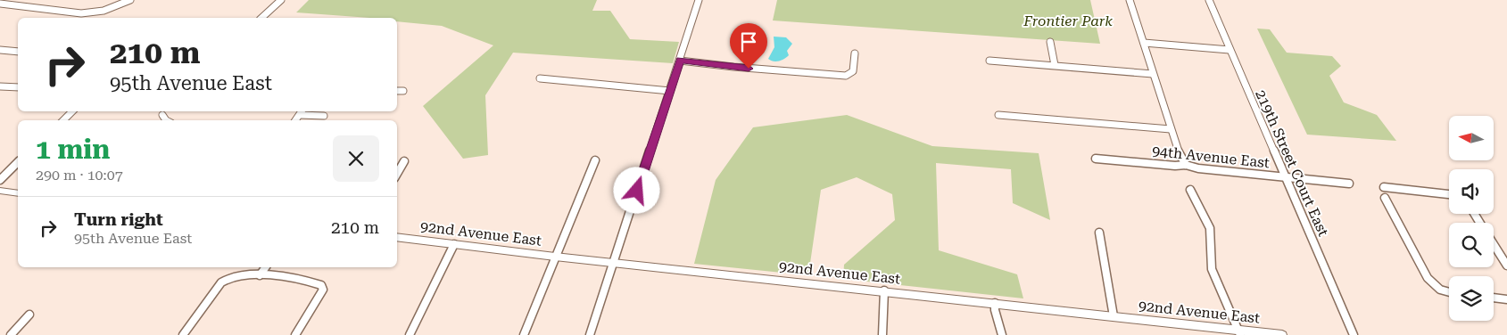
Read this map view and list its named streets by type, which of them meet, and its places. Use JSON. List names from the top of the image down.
{
  "streets": {
    "street": ["94th Avenue East", "219th Street Court East", "92nd Avenue East"]
  },
  "crossings": [
    ["94th Avenue East", "219th Street Court East"]
  ],
  "parks": ["Frontier Park"],
  "north": "left",
  "page": {
    "turn": ["210 m", "95th Avenue East"],
    "heading": ["1 min", "290 m · 10:07"],
    "list": [
      {
        "name": "Turn right",
        "note": "95th Avenue East",
        "value": "210 m"
      }
    ]
  }
}
